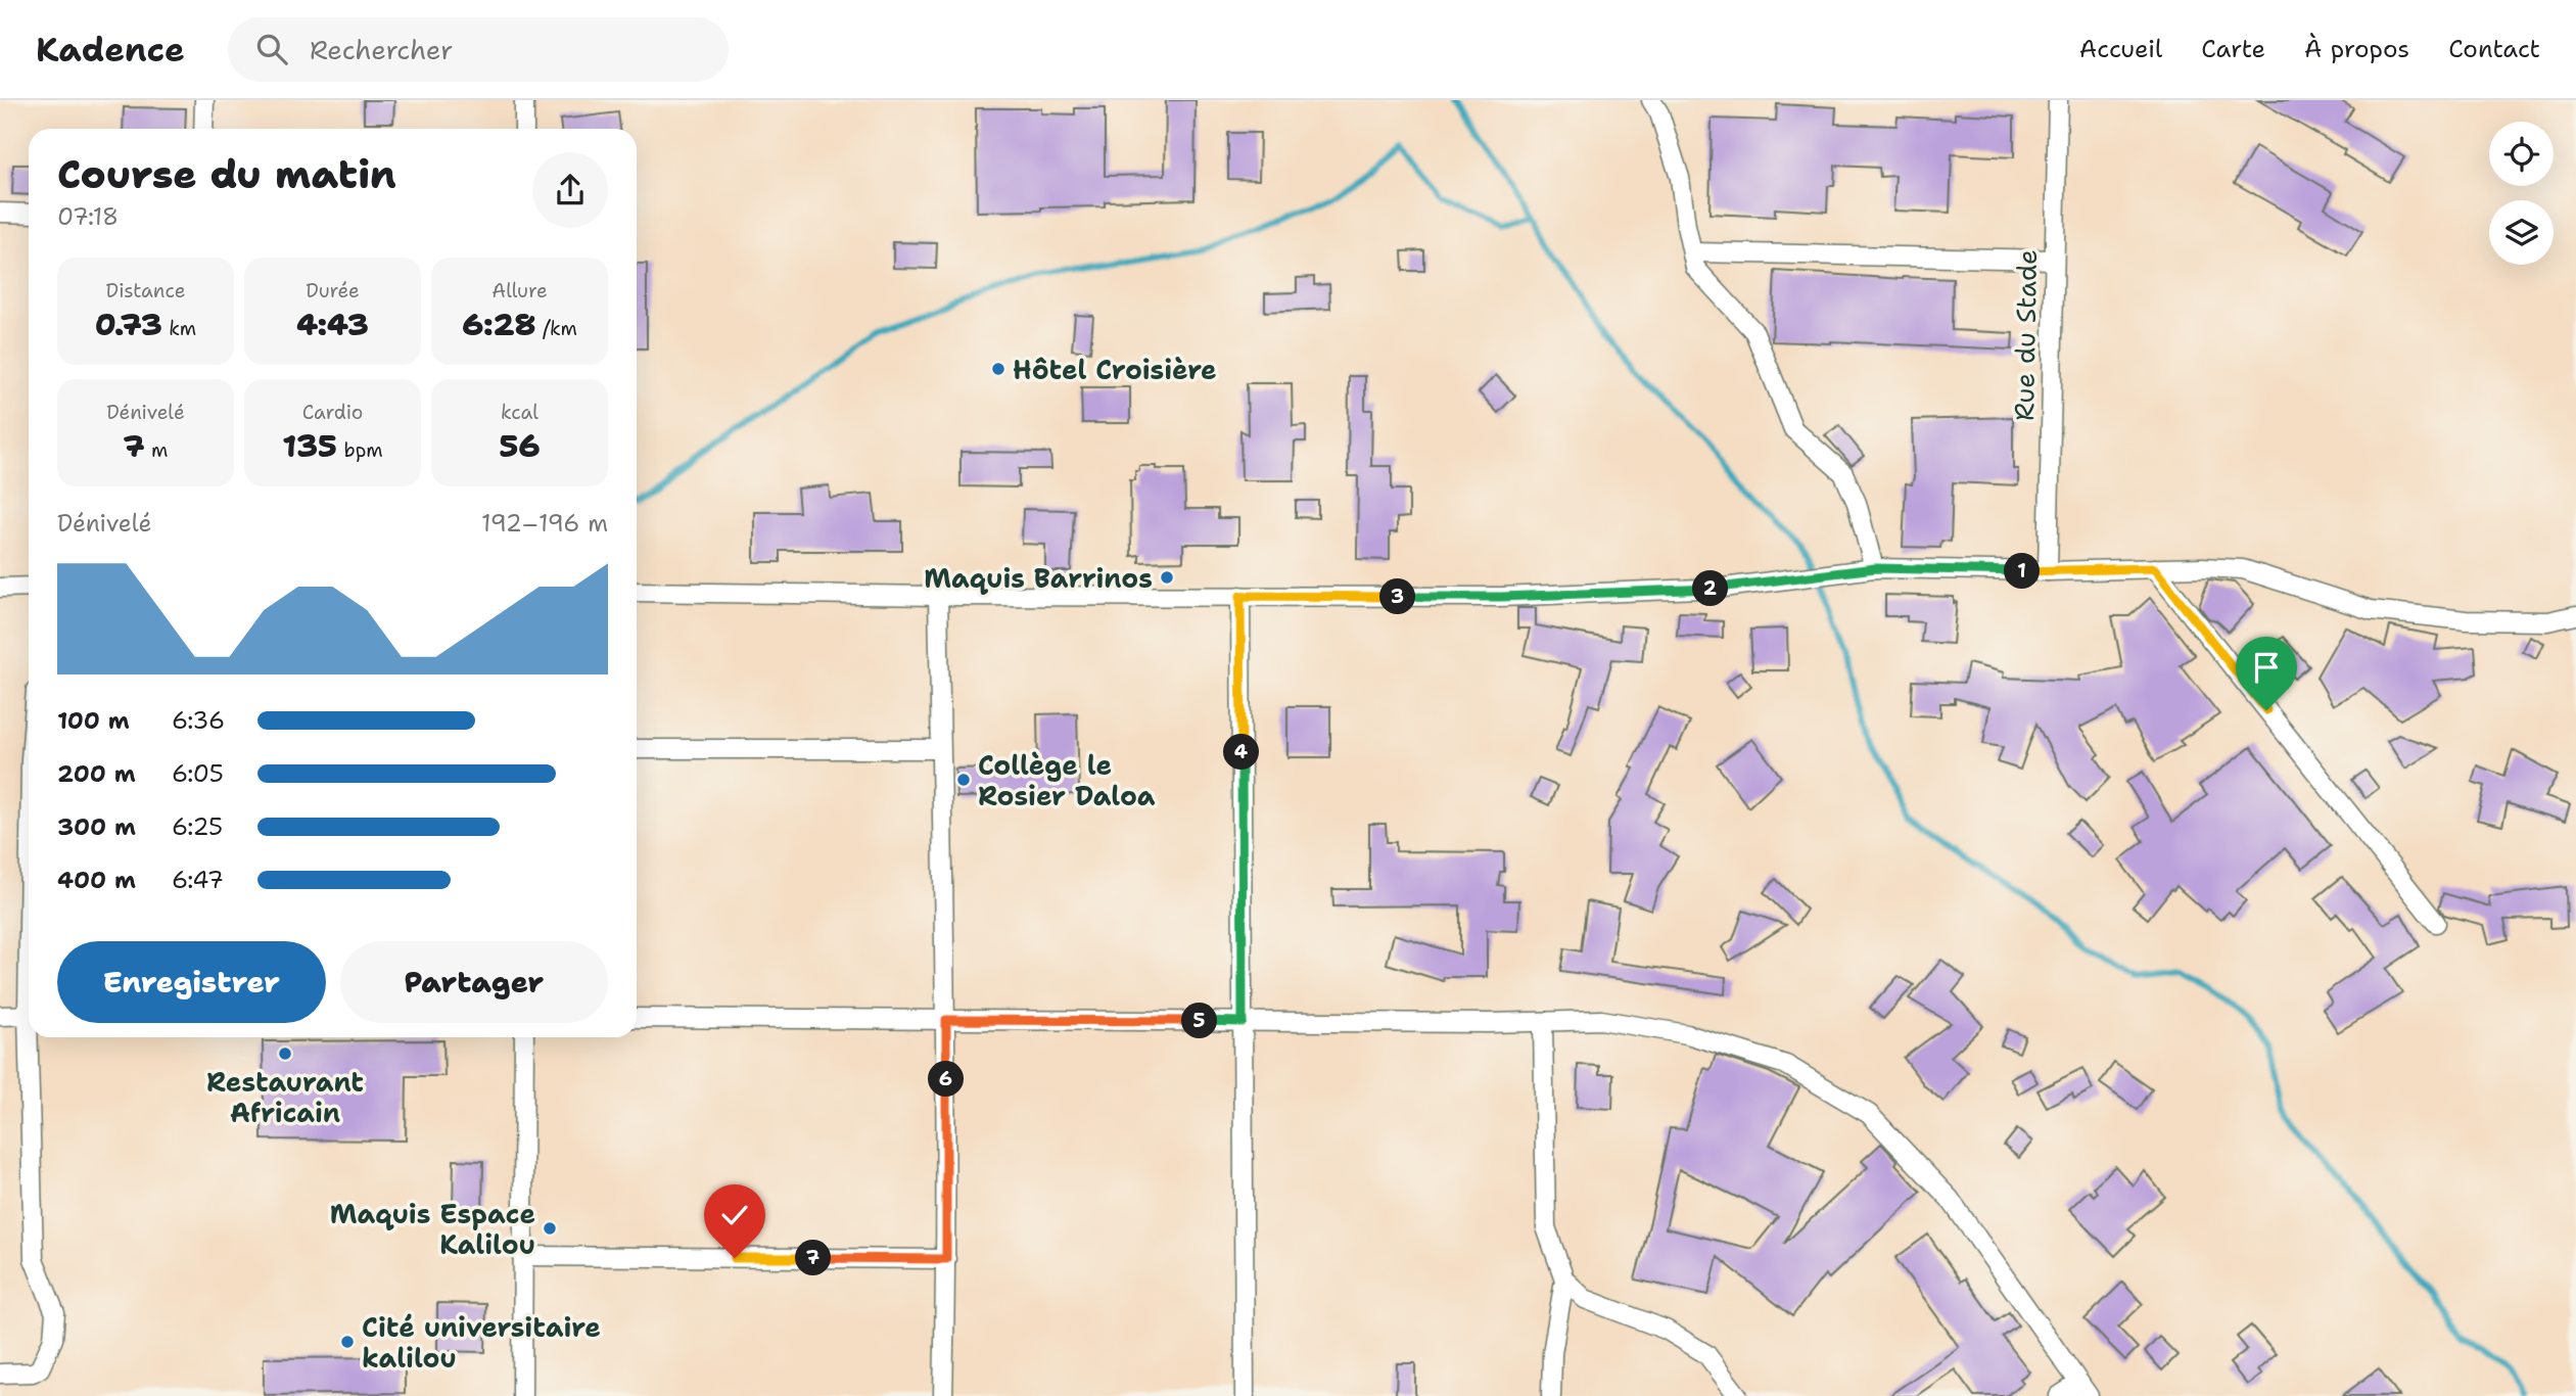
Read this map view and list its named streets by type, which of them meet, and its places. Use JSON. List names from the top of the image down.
{
  "streets": {
    "street": ["Rue du Stade"]
  },
  "places": [
    "Hôtel Croisière",
    "Maquis Barrinos",
    "Collège le Rosier Daloa",
    "Restaurant Africain",
    "Maquis Espace Kalilou",
    "Cité universitaire kalilou"
  ],
  "page": {
    "header": "Kadence",
    "search": "Rechercher",
    "nav": [
      "Accueil",
      "Carte",
      "À propos",
      "Contact"
    ],
    "heading": ["Course du matin", "07:18"],
    "stats": [
      ["Distance", "0.73 km"],
      ["Durée", "4:43"],
      ["Allure", "6:28 /km"],
      ["Dénivelé", "7 m"],
      ["Cardio", "135 bpm"],
      ["kcal", "56"]
    ],
    "chart": ["Dénivelé", "192–196 m"],
    "pins": [
      "1",
      "2",
      "3",
      "4",
      "5",
      "6",
      "7"
    ],
    "list": [
      {
        "name": "100 m",
        "note": "6:36"
      },
      {
        "name": "200 m",
        "note": "6:05"
      },
      {
        "name": "300 m",
        "note": "6:25"
      },
      {
        "name": "400 m",
        "note": "6:47"
      }
    ],
    "buttons": ["Enregistrer", "Partager"]
  }
}
